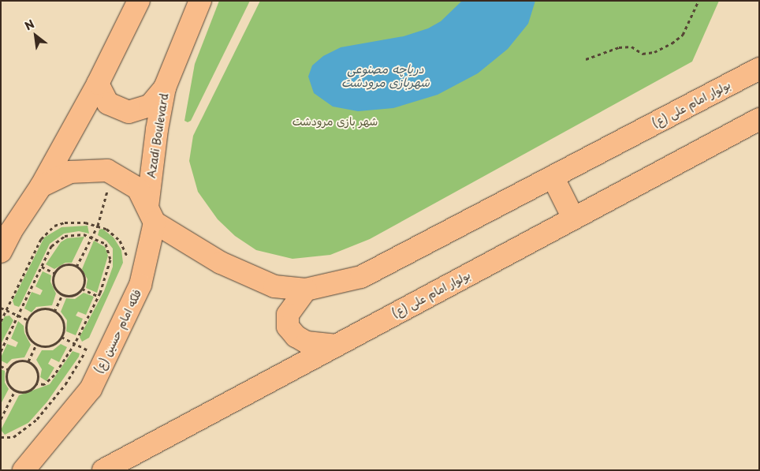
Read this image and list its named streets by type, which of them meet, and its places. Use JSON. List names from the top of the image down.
{
  "streets": {
    "main road": ["بولوار امام علی (ع)", "Azadi Boulevard", "فلکه امام حسین (ع)"]
  },
  "crossings": [
    ["بولوار امام علی (ع)", "Azadi Boulevard"],
    ["بولوار امام علی (ع)", "فلکه امام حسین (ع)"],
    ["Azadi Boulevard", "فلکه امام حسین (ع)"]
  ],
  "water": ["دریاچه مصنوعی شهربازی مرودشت"],
  "parks": ["شهر بازی مرودشت"],
  "north": "top left"
}
